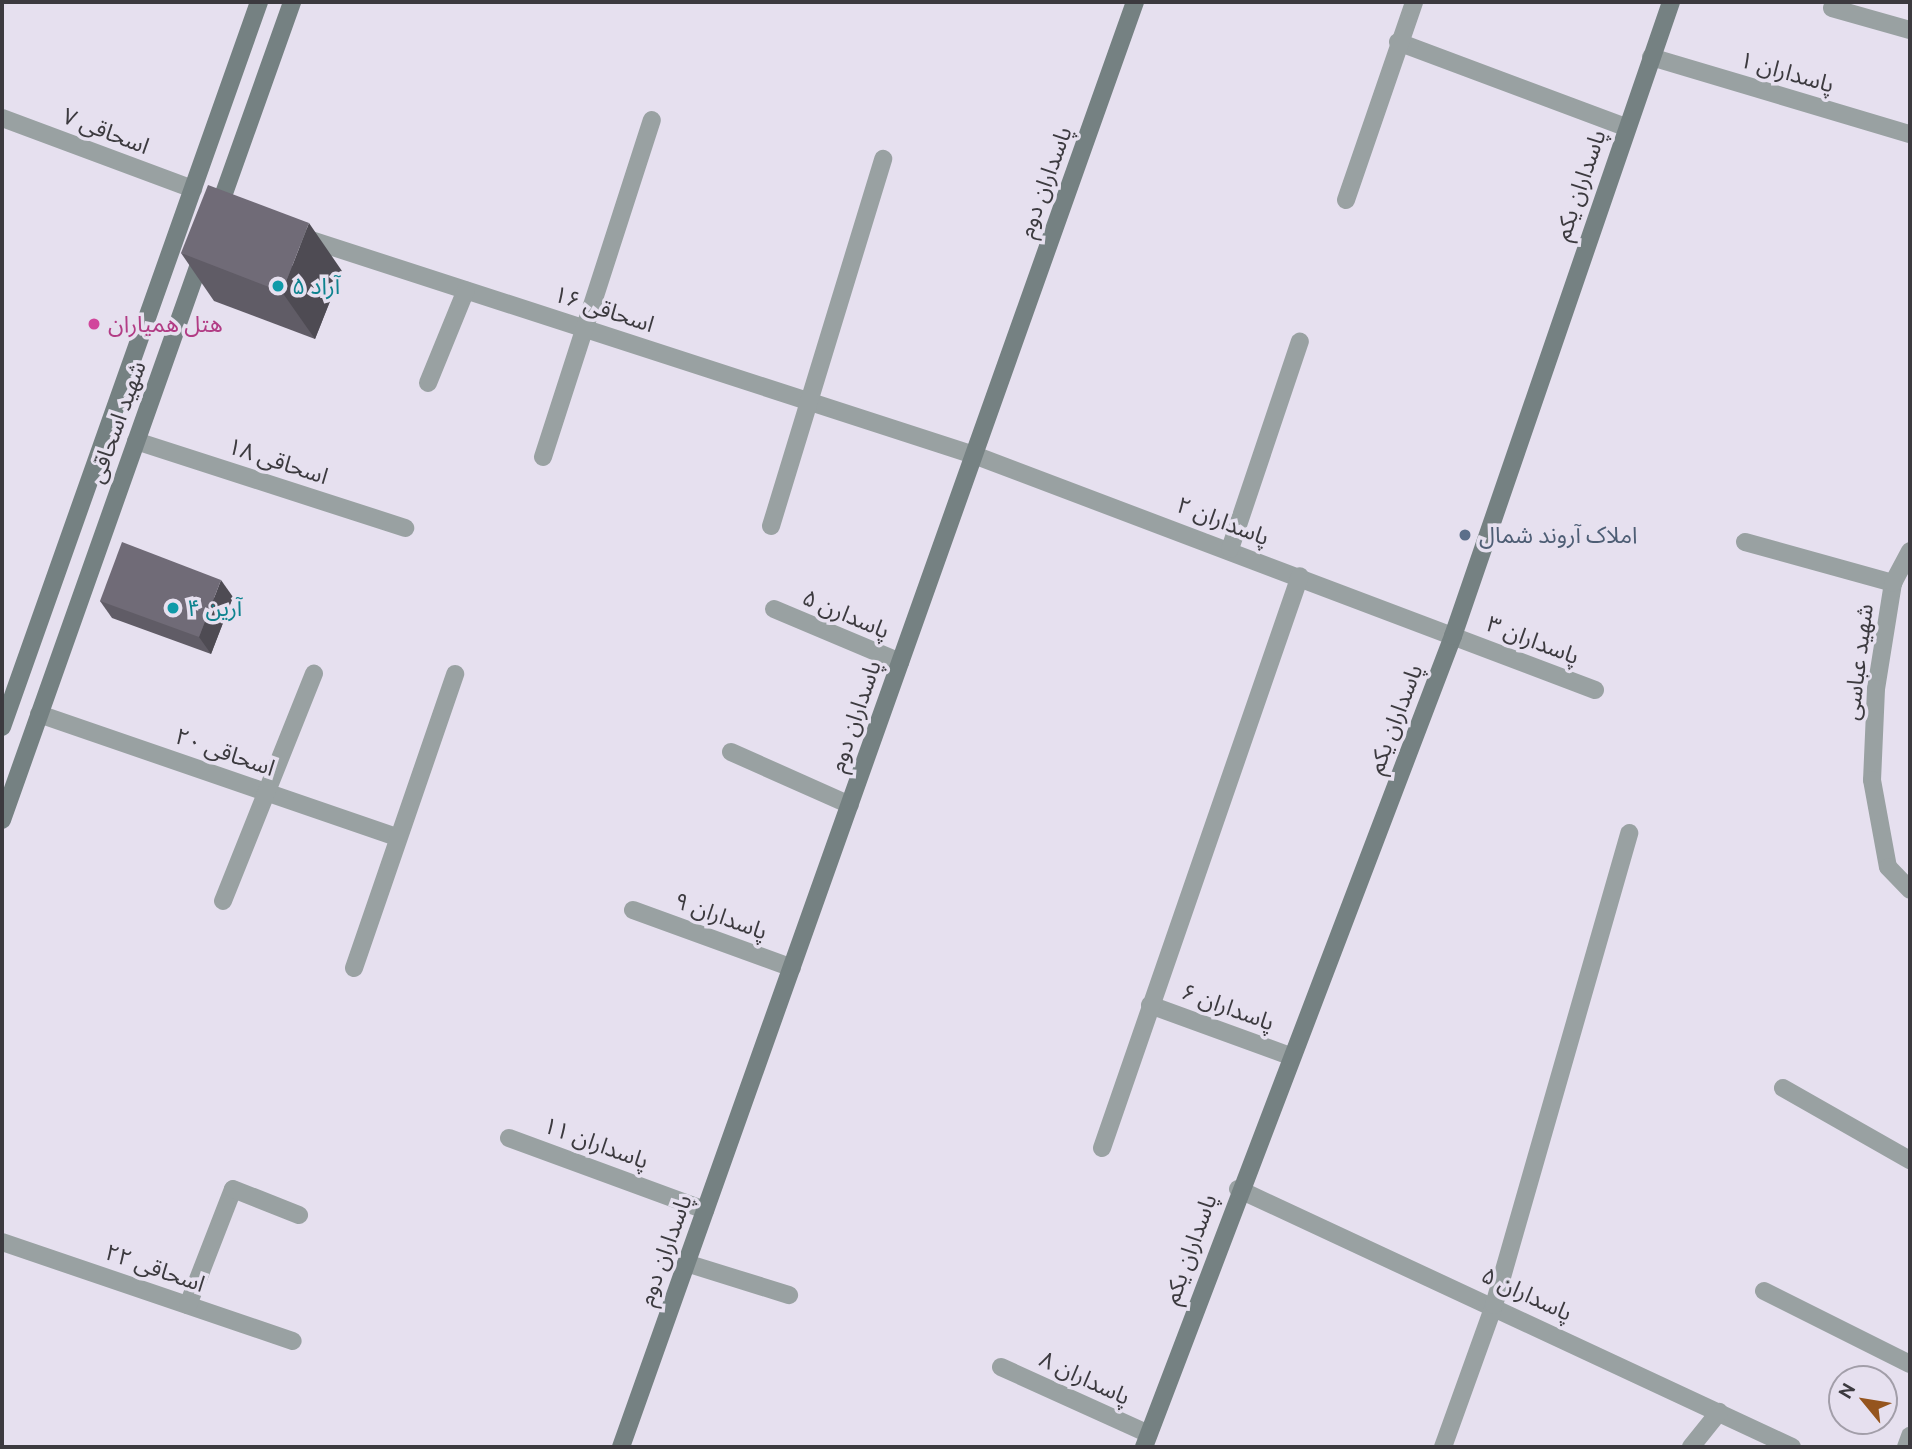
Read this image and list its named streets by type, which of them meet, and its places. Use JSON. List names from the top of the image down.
{
  "streets": {
    "street": [
      "پاسداران ۱",
      "اسحاقی ۷",
      "پاسداران دوم",
      "پاسداران یکم",
      "اسحاقی ۱۶",
      "شهید اسحاقی",
      "اسحاقی ۱۸",
      "پاسداران ۲",
      "پاسدارن ۵",
      "پاسداران ۳",
      "شهید عباسی",
      "اسحاقی ۲۰",
      "پاسداران ۹",
      "پاسداران ۶",
      "پاسداران ۱۱",
      "اسحاقی ۲۲",
      "پاسداران ۵",
      "پاسداران ۸"
    ]
  },
  "crossings": [
    ["پاسداران ۱", "پاسداران یکم"],
    ["اسحاقی ۷", "شهید اسحاقی"],
    ["پاسداران دوم", "اسحاقی ۱۶"],
    ["پاسداران دوم", "پاسداران ۲"],
    ["پاسداران دوم", "پاسدارن ۵"],
    ["پاسداران دوم", "پاسداران ۹"],
    ["پاسداران دوم", "پاسداران ۱۱"],
    ["پاسداران یکم", "پاسداران ۲"],
    ["پاسداران یکم", "پاسداران ۳"],
    ["پاسداران یکم", "پاسداران ۶"],
    ["پاسداران یکم", "پاسداران ۵"],
    ["پاسداران یکم", "پاسداران ۸"],
    ["اسحاقی ۱۶", "پاسداران ۲"],
    ["شهید اسحاقی", "اسحاقی ۱۸"],
    ["شهید اسحاقی", "اسحاقی ۲۰"],
    ["پاسداران ۲", "پاسداران ۳"]
  ],
  "places": [
    "آراد ۵",
    "هتل همیاران",
    "املاک آروند شمال",
    "آرین ۴"
  ],
  "north": "top left"
}
